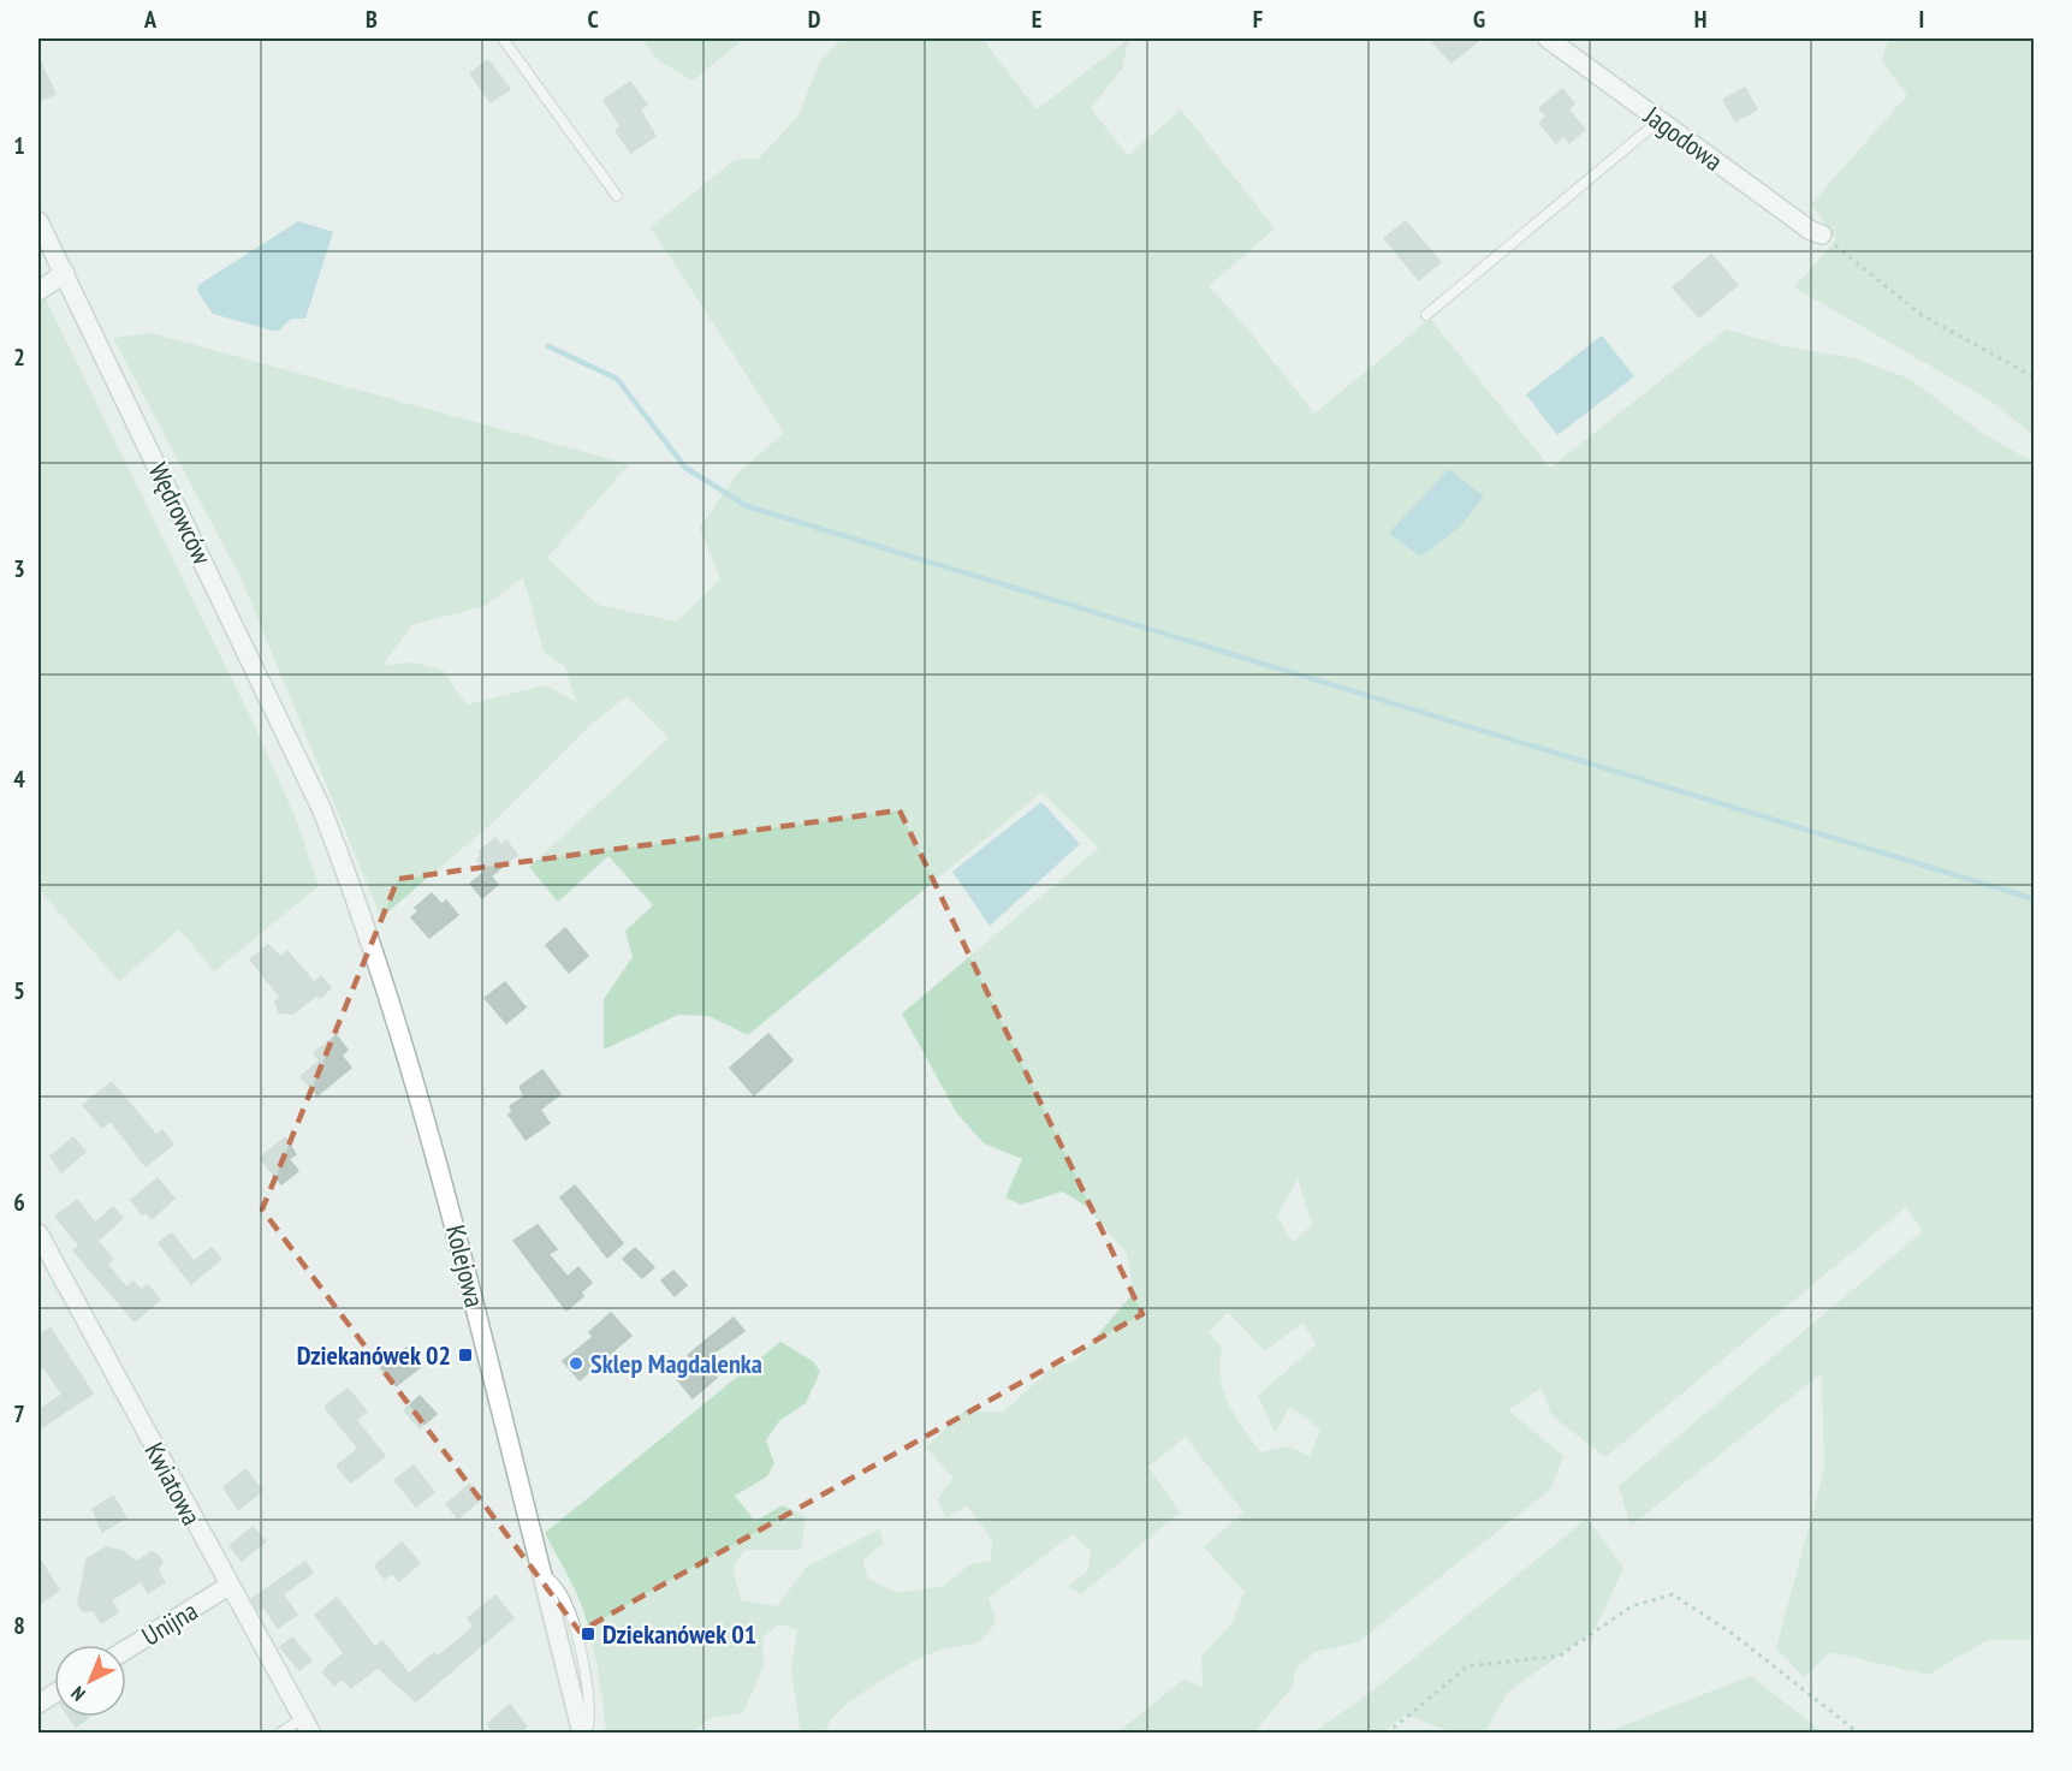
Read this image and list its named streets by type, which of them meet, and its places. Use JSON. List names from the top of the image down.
{
  "streets": {
    "street": [
      "Jagodowa",
      "Wędrowców",
      "Kolejowa",
      "Kwiatowa",
      "Unijna"
    ]
  },
  "crossings": [
    ["Wędrowców", "Kolejowa"],
    ["Kwiatowa", "Unijna"]
  ],
  "places": {
    "transit": ["Dziekanówek 02", "Dziekanówek 01"],
    "other": ["Sklep Magdalenka"]
  },
  "north": "bottom left",
  "grid": {
    "columns": [
      "A",
      "B",
      "C",
      "D",
      "E",
      "F",
      "G",
      "H",
      "I"
    ],
    "rows": [
      "1",
      "2",
      "3",
      "4",
      "5",
      "6",
      "7",
      "8"
    ]
  }
}
